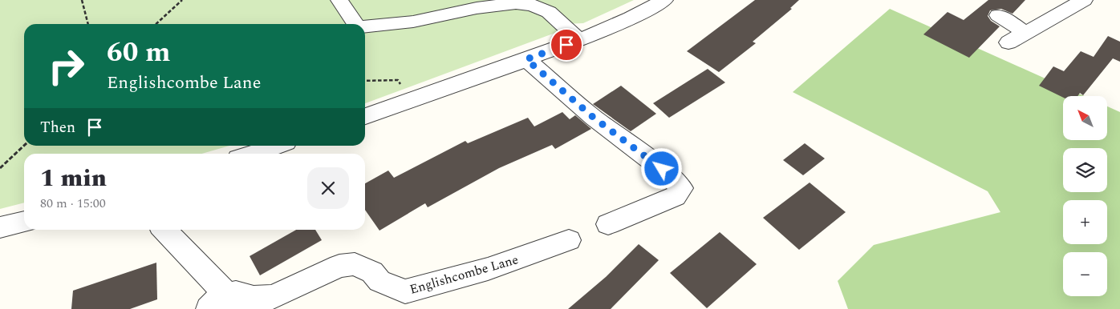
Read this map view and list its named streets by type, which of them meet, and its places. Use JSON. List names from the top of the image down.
{
  "streets": {
    "street": ["Englishcombe Lane"]
  },
  "north": "top left",
  "page": {
    "turn": ["60 m", "Englishcombe Lane"],
    "map_buttons": ["+", "−"],
    "then": "Then",
    "heading": ["1 min", "80 m · 15:00"]
  }
}
